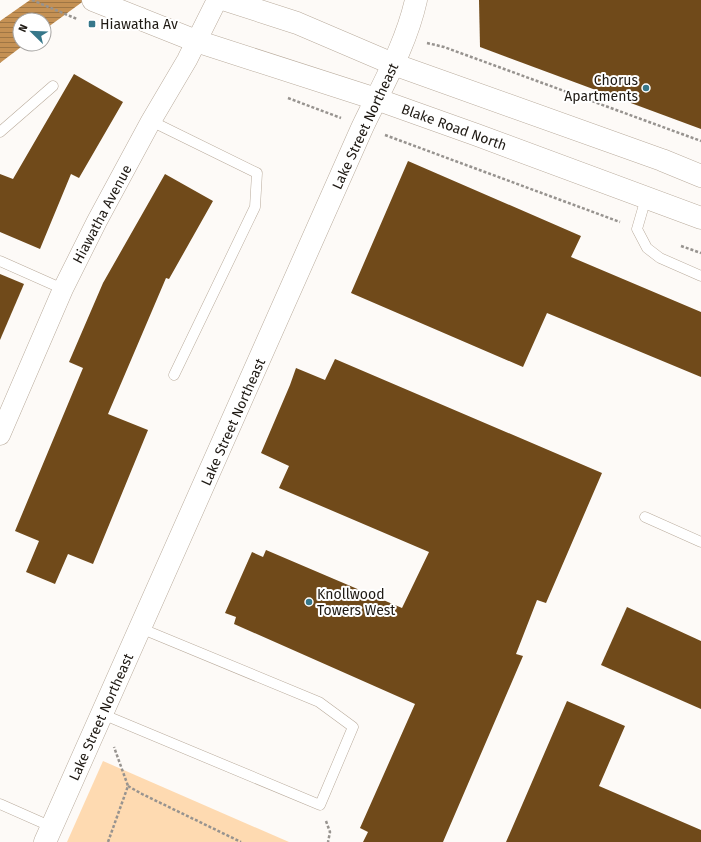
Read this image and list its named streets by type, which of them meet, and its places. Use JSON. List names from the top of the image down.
{
  "streets": {
    "street": ["Lake Street Northeast", "Blake Road North", "Hiawatha Avenue"]
  },
  "crossings": [
    ["Lake Street Northeast", "Blake Road North"],
    ["Blake Road North", "Hiawatha Avenue"]
  ],
  "places": {
    "transit": ["Hiawatha Av"],
    "other": ["Chorus Apartments", "Knollwood Towers West"]
  },
  "north": "top left"
}
